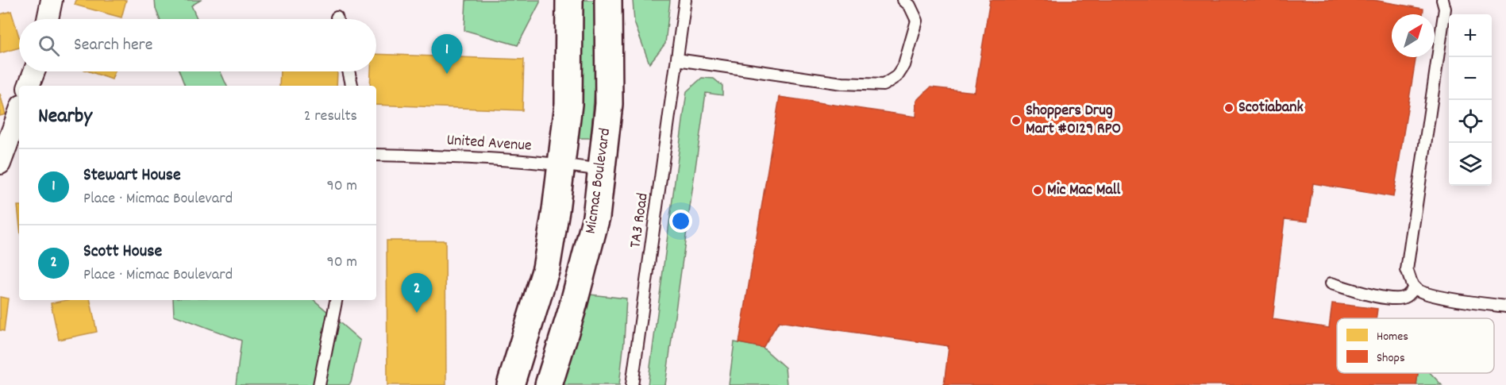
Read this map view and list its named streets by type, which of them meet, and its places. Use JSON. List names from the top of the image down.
{
  "streets": {
    "street": ["Micmac Boulevard"],
    "lane": ["United Avenue", "TA3 Road"]
  },
  "crossings": [
    ["United Avenue", "Micmac Boulevard"]
  ],
  "places": ["Scotiabank", "Shoppers Drug Mart #0129 RPO", "Mic Mac Mall"],
  "legend": ["Homes", "Shops"],
  "north": "top right",
  "page": {
    "map_buttons": ["+", "−"],
    "search": "Search here",
    "pins": ["1", "2"],
    "heading": ["Nearby", "2 results"],
    "list": [
      {
        "mark": "1",
        "name": "Stewart House",
        "note": "Place · Micmac Boulevard",
        "value": "90 m"
      },
      {
        "mark": "2",
        "name": "Scott House",
        "note": "Place · Micmac Boulevard",
        "value": "90 m"
      }
    ]
  }
}
